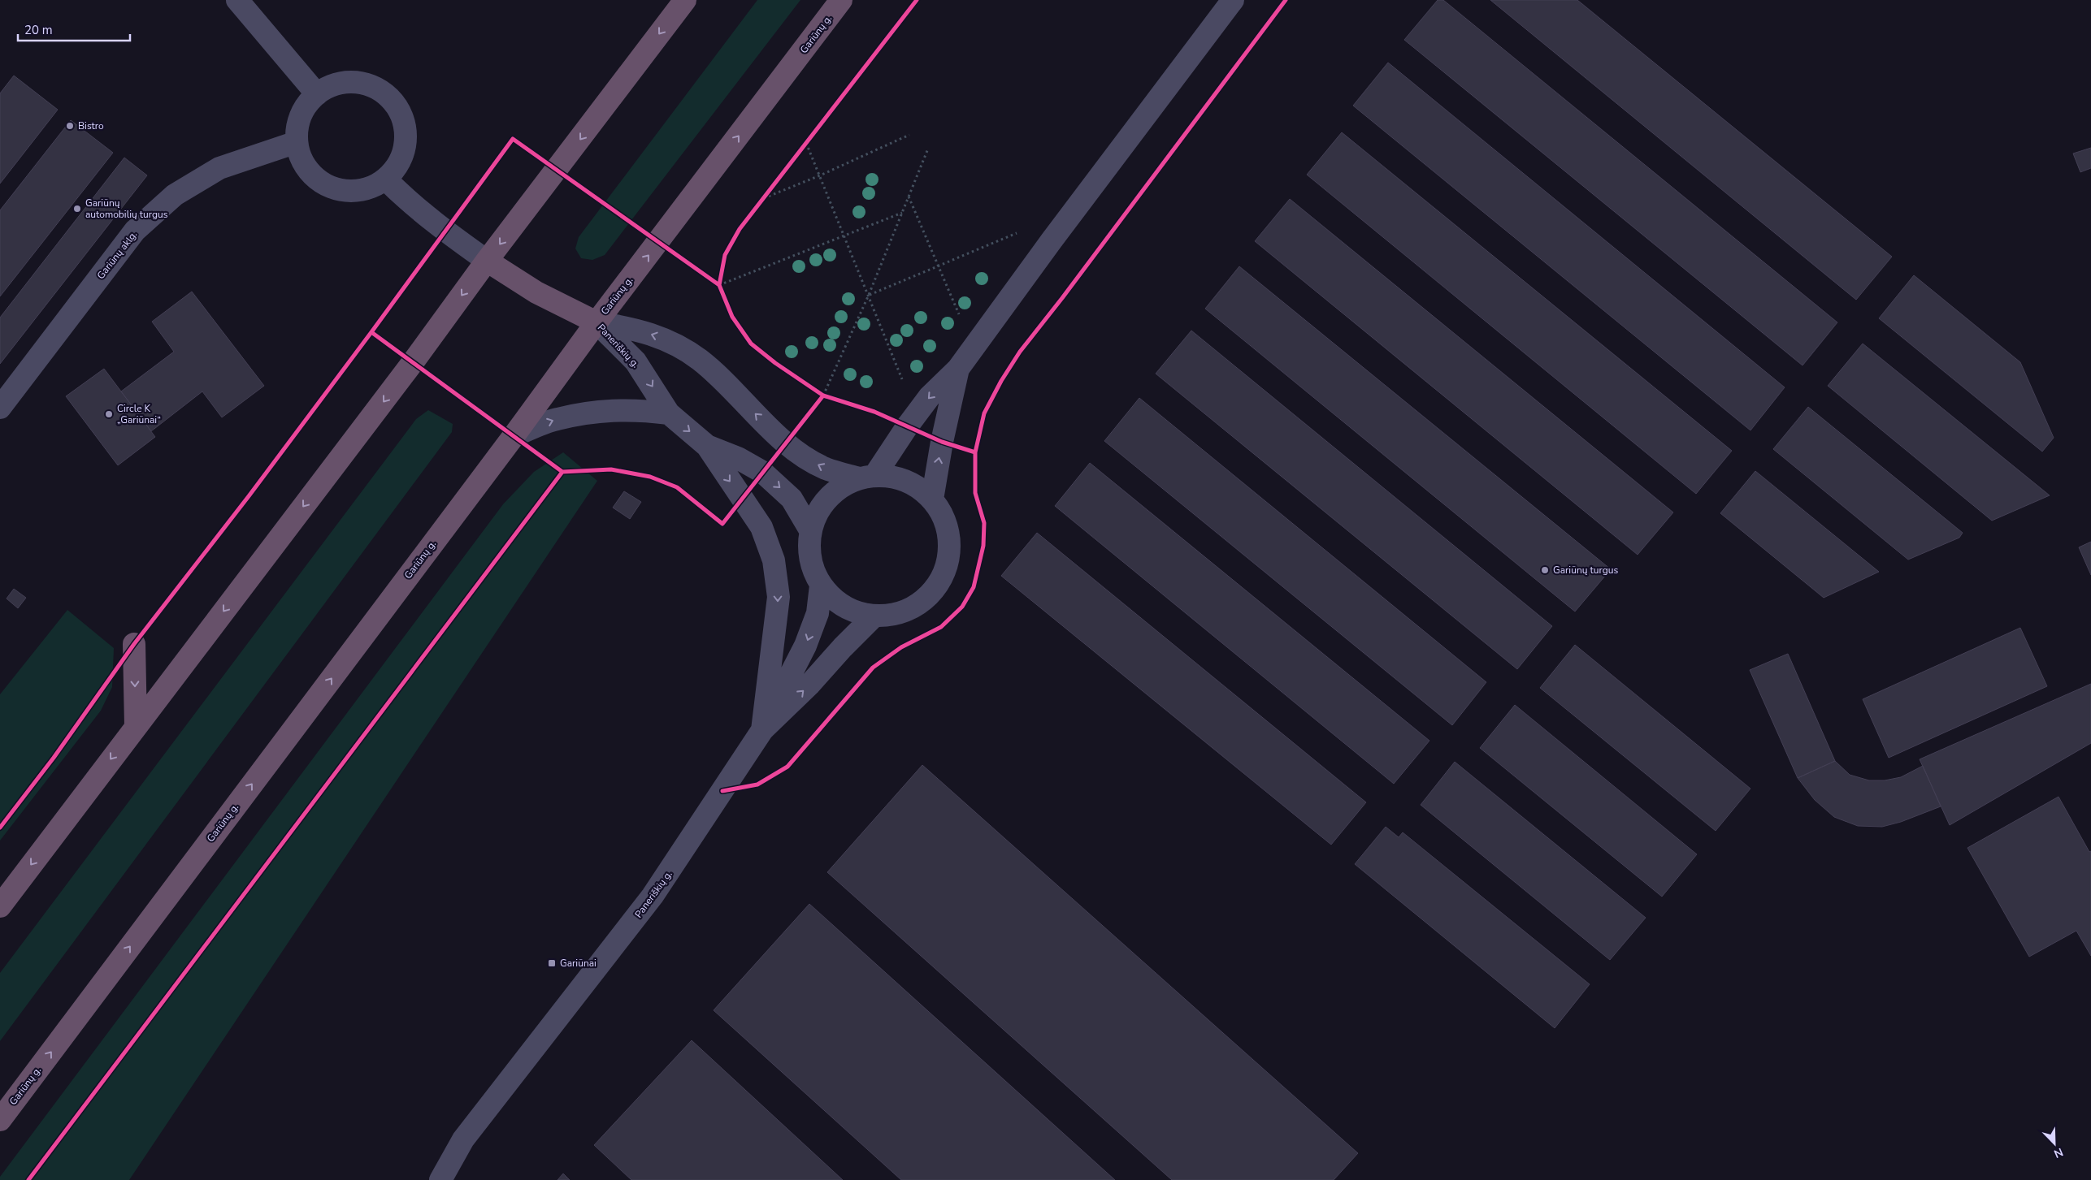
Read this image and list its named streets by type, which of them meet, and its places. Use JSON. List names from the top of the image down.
{
  "streets": {
    "highway": ["Gariūnų g."],
    "street": ["Gariūnų aklg.", "Paneriškių g."]
  },
  "crossings": [
    ["Gariūnų g.", "Paneriškių g."]
  ],
  "places": {
    "other": [
      "Bistro",
      "Gariūnų automobilių turgus",
      "Circle K „Gariūnai“",
      "Gariūnų turgus"
    ],
    "transit": ["Gariūnai"]
  },
  "scale_bar": "20 m",
  "north": "bottom right"
}
